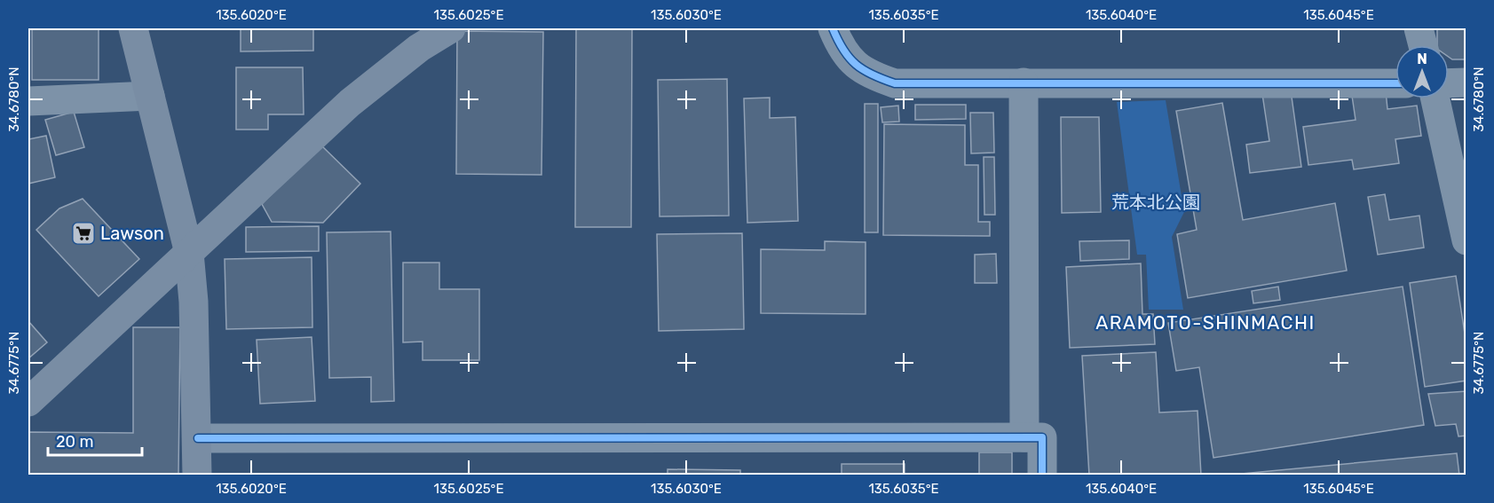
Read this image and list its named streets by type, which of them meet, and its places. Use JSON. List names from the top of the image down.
{
  "districts": ["ARAMOTO-SHINMACHI"],
  "parks": ["荒本北公園"],
  "places": {
    "supermarket": ["Lawson"]
  },
  "scale_bar": "20 m",
  "north": "top",
  "coordinates": [
    "135.6020°E",
    "135.6025°E",
    "135.6030°E",
    "135.6035°E",
    "135.6040°E",
    "135.6045°E",
    "34.6780°N",
    "34.6775°N"
  ]
}
